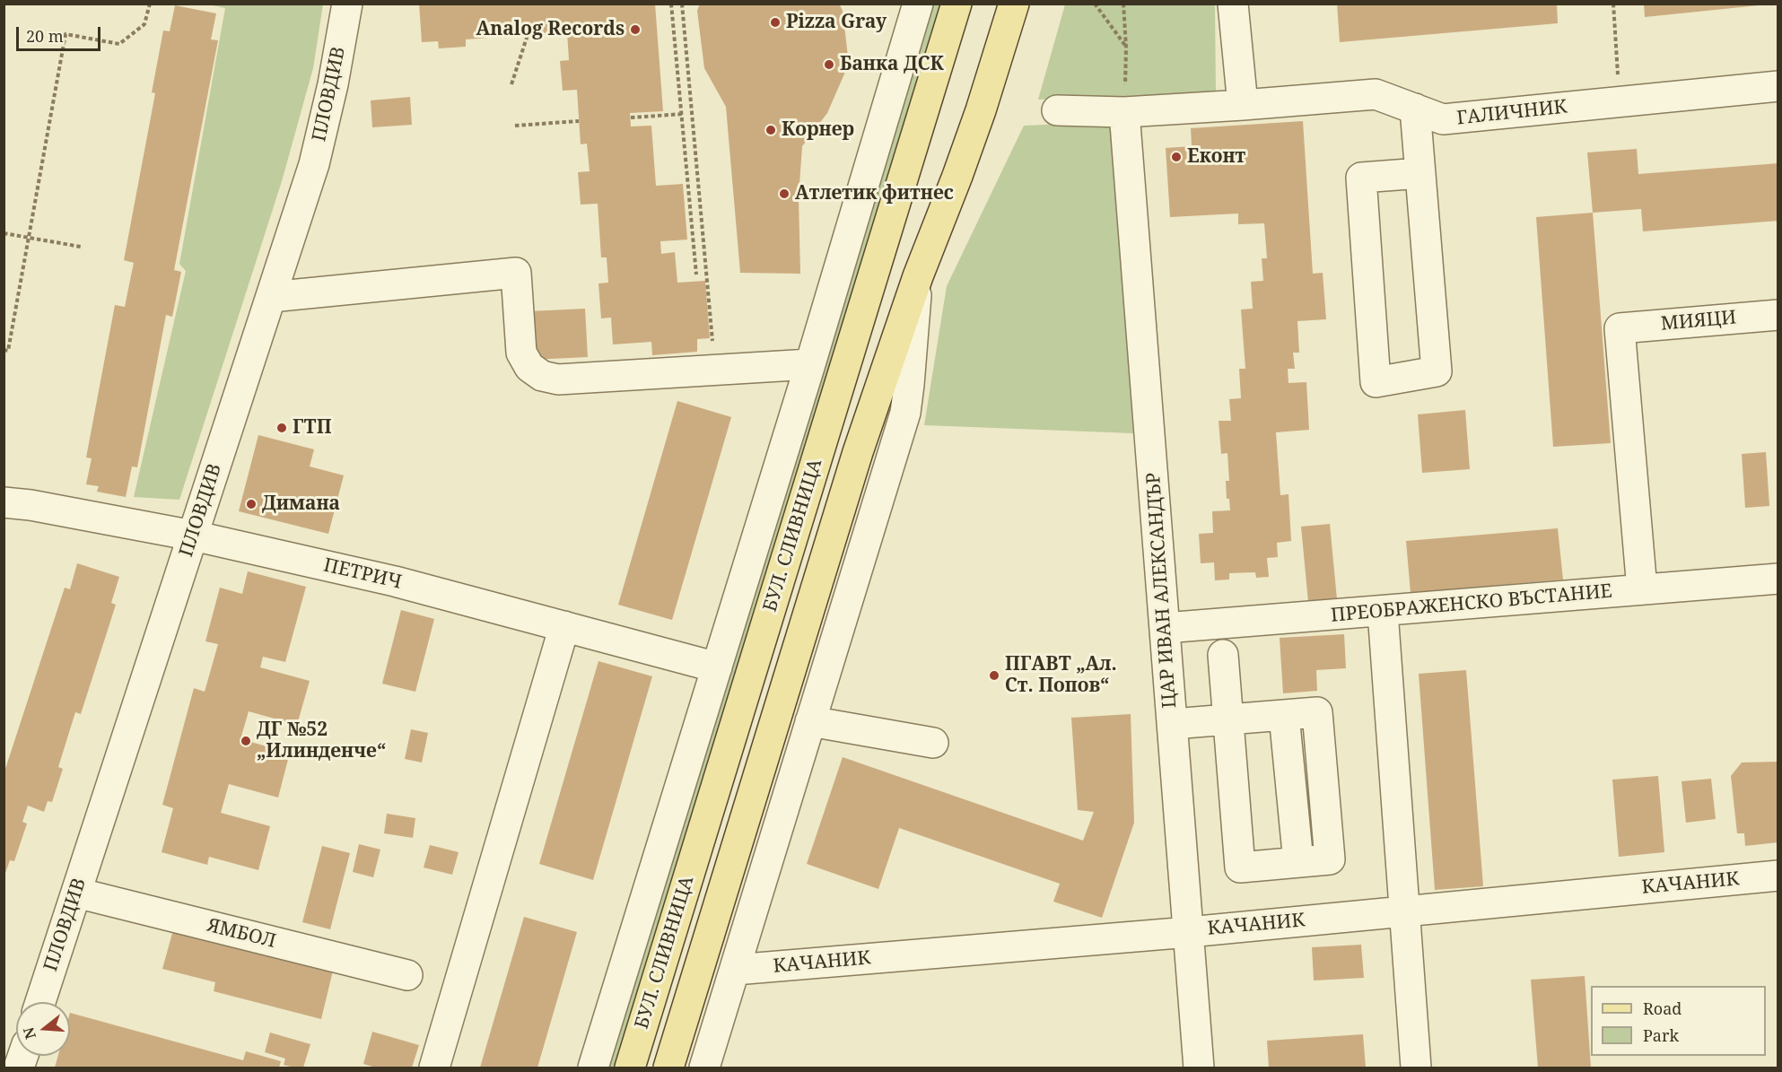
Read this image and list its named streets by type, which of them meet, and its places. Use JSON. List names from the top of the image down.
{
  "streets": {
    "main road": ["БУЛ. СЛИВНИЦА"],
    "street": [
      "ПЛОВДИВ",
      "ГАЛИЧНИК",
      "МИЯЦИ",
      "ПЕТРИЧ",
      "ЦАР ИВАН АЛЕКСАНДЪР",
      "ПРЕОБРАЖЕНСКО ВЪСТАНИЕ",
      "КАЧАНИК",
      "ЯМБОЛ"
    ]
  },
  "crossings": [
    ["ПЛОВДИВ", "ПЕТРИЧ"],
    ["ПЛОВДИВ", "ЯМБОЛ"],
    ["ГАЛИЧНИК", "ЦАР ИВАН АЛЕКСАНДЪР"],
    ["МИЯЦИ", "ПРЕОБРАЖЕНСКО ВЪСТАНИЕ"],
    ["БУЛ. СЛИВНИЦА", "ПЕТРИЧ"],
    ["БУЛ. СЛИВНИЦА", "КАЧАНИК"],
    ["ЦАР ИВАН АЛЕКСАНДЪР", "ПРЕОБРАЖЕНСКО ВЪСТАНИЕ"],
    ["ЦАР ИВАН АЛЕКСАНДЪР", "КАЧАНИК"]
  ],
  "places": [
    "Pizza Gray",
    "Analog Records",
    "Банка ДСК",
    "Корнер",
    "Еконт",
    "Атлетик фитнес",
    "ГТП",
    "Димана",
    "ПГАВТ „Ал. Ст. Попов“",
    "ДГ №52 „Илинденче“"
  ],
  "legend": ["Road", "Park"],
  "scale_bar": "20 m",
  "north": "left"
}
